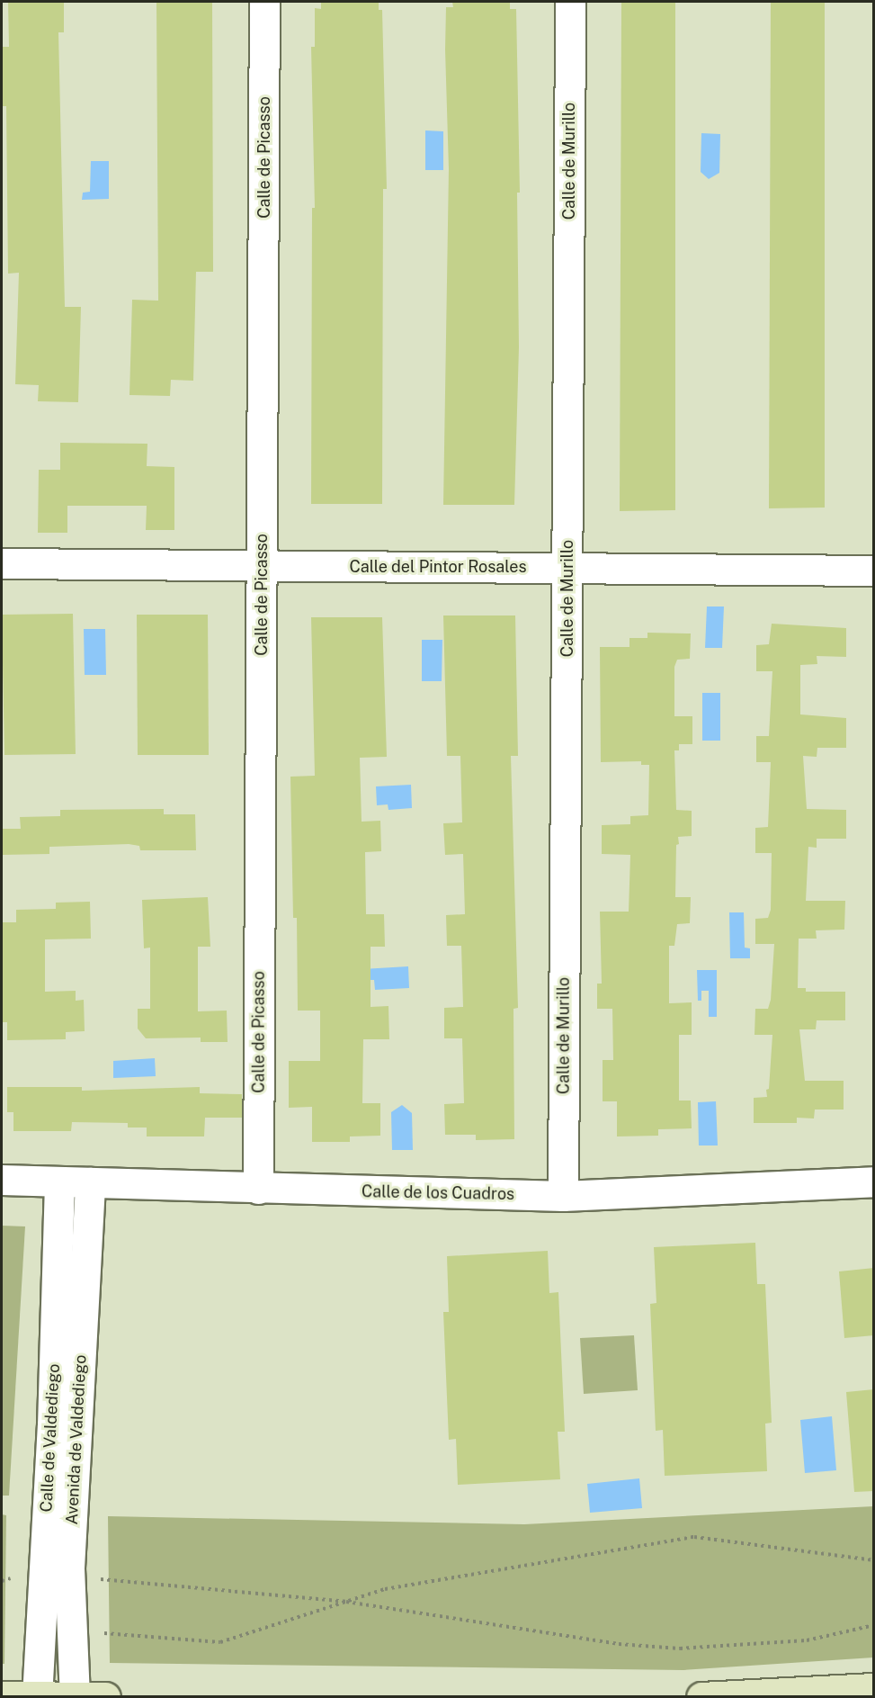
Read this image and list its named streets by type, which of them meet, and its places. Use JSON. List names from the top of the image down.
{
  "streets": {
    "street": [
      "Calle de Picasso",
      "Calle de Murillo",
      "Calle del Pintor Rosales",
      "Calle de los Cuadros",
      "Calle de Valdediego",
      "Avenida de Valdediego"
    ]
  },
  "crossings": [
    ["Calle de Picasso", "Calle del Pintor Rosales"],
    ["Calle de Picasso", "Calle de los Cuadros"],
    ["Calle de Murillo", "Calle del Pintor Rosales"],
    ["Calle de Murillo", "Calle de los Cuadros"],
    ["Calle de los Cuadros", "Calle de Valdediego"],
    ["Calle de los Cuadros", "Avenida de Valdediego"],
    ["Calle de Valdediego", "Avenida de Valdediego"]
  ]
}
